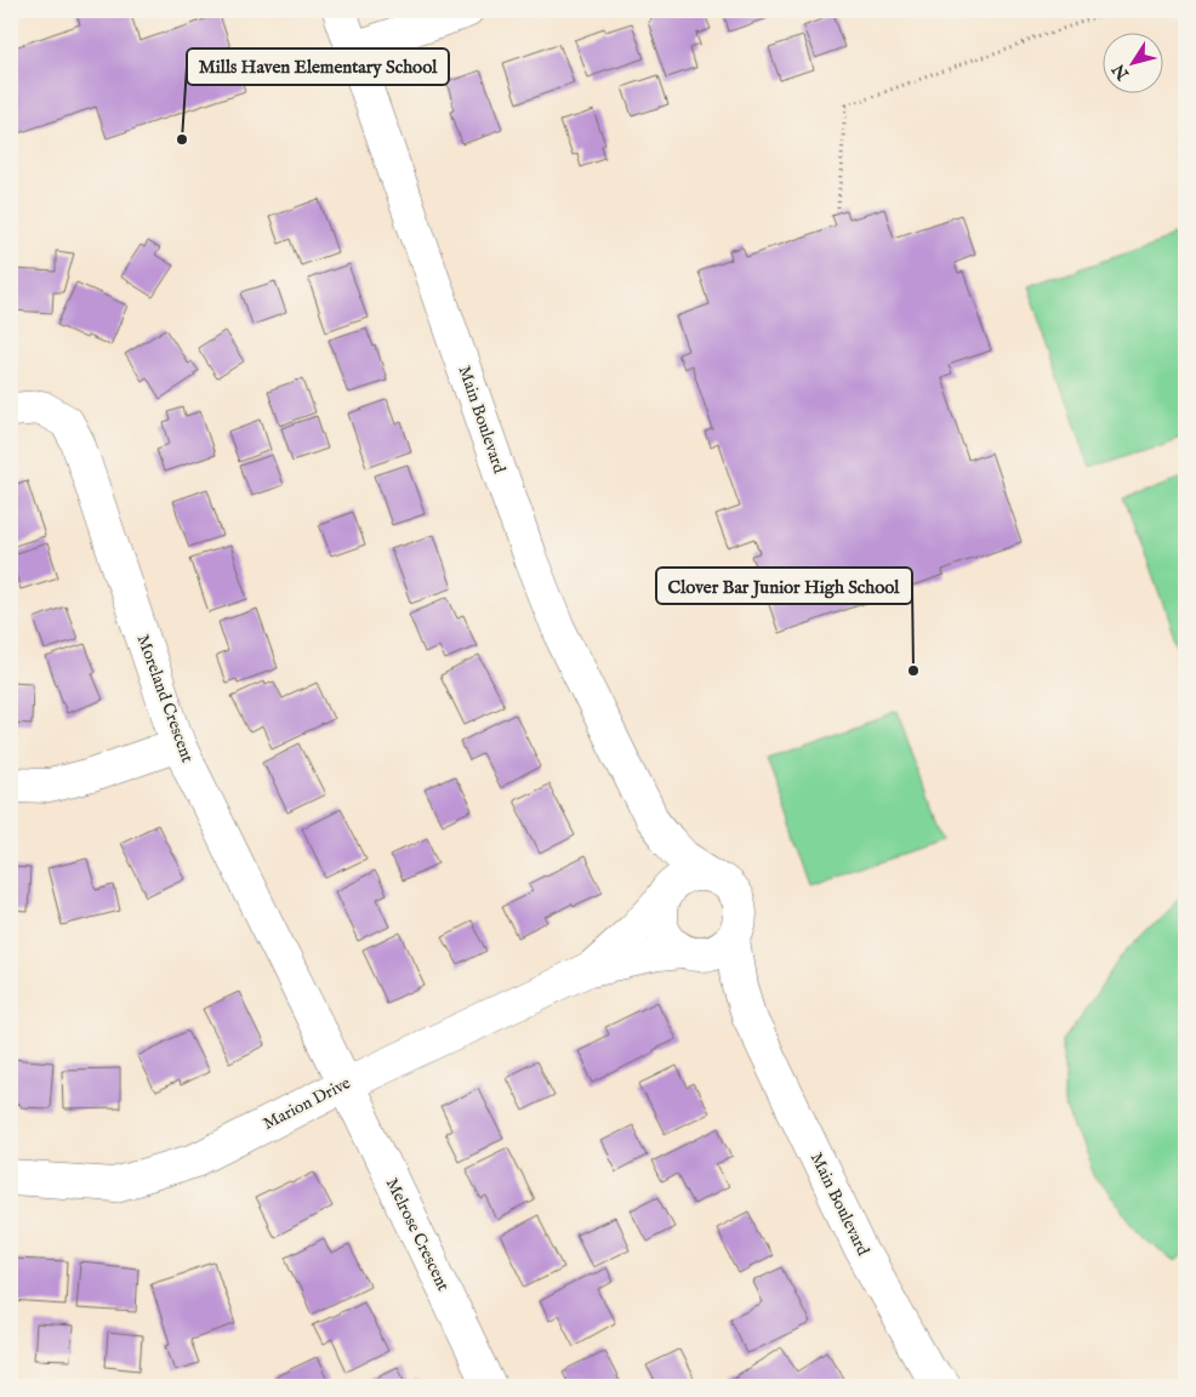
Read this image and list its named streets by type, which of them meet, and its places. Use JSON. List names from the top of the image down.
{
  "streets": {
    "street": [
      "Main Boulevard",
      "Moreland Crescent",
      "Marion Drive",
      "Melrose Crescent"
    ]
  },
  "crossings": [
    ["Main Boulevard", "Marion Drive"],
    ["Moreland Crescent", "Marion Drive"],
    ["Moreland Crescent", "Melrose Crescent"],
    ["Marion Drive", "Melrose Crescent"]
  ],
  "places": ["Mills Haven Elementary School", "Clover Bar Junior High School"],
  "north": "bottom left"
}
